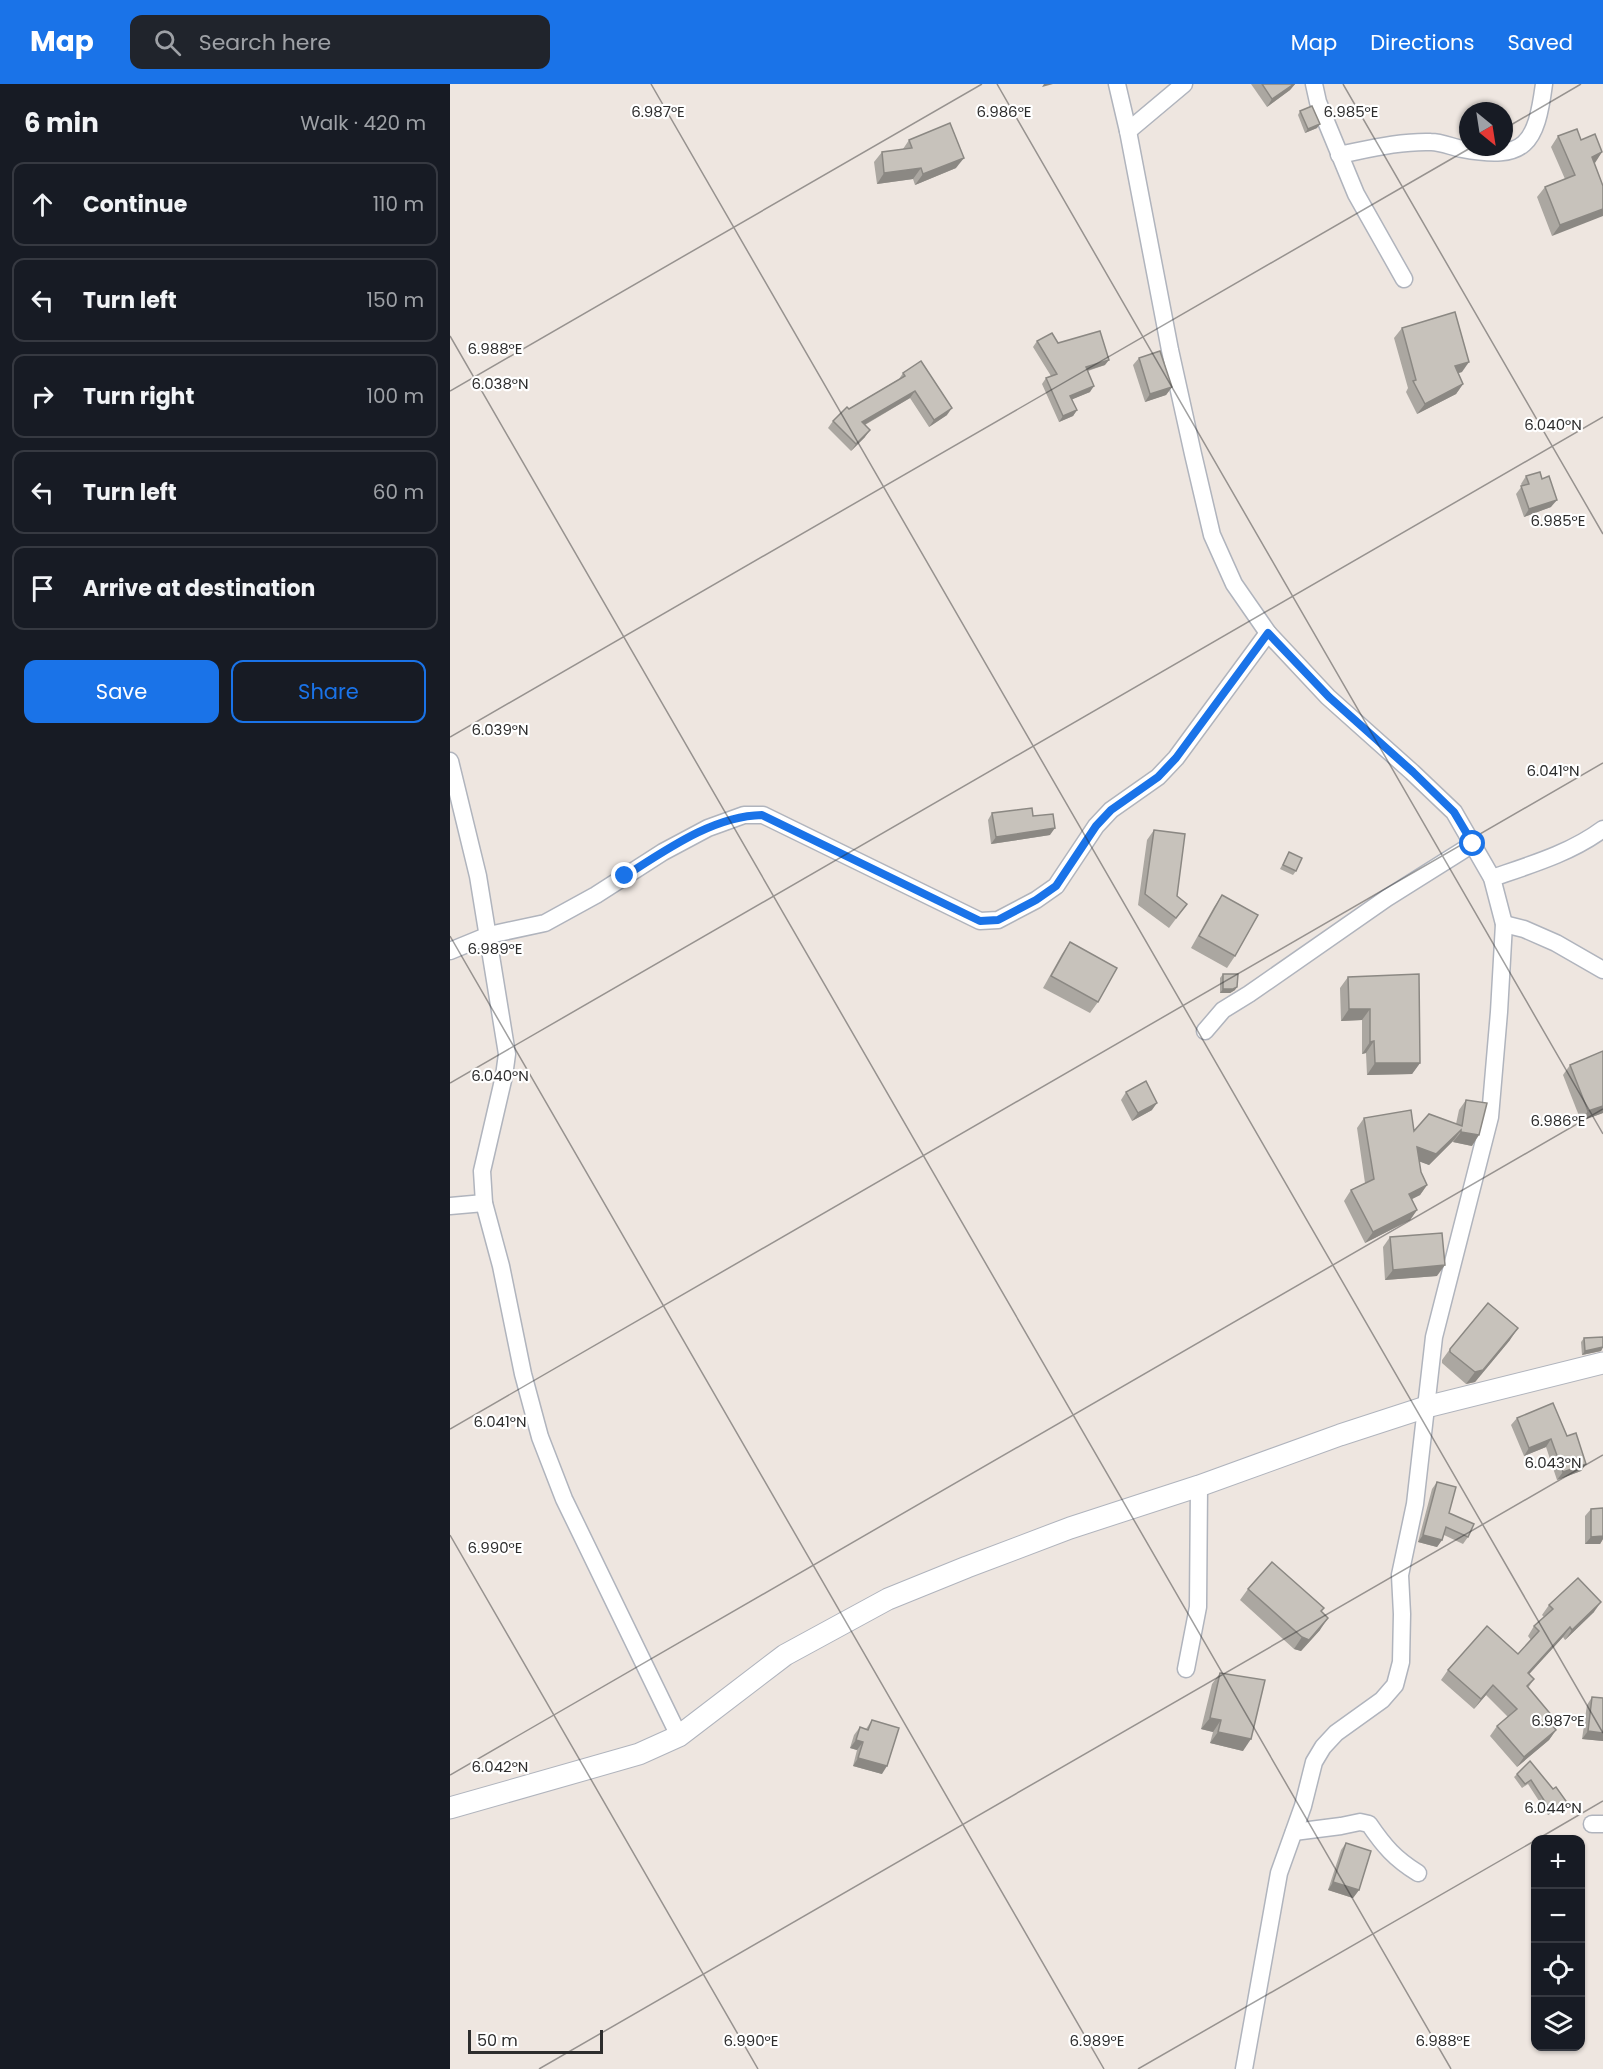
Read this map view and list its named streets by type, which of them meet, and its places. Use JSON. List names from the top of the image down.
{
  "scale_bar": "50 m",
  "north": "bottom right",
  "page": {
    "header": "Map",
    "search": "Search here",
    "nav": ["Map", "Directions", "Saved"],
    "heading": ["6 min", "Walk · 420 m"],
    "list": [
      ["Continue", "110 m"],
      ["Turn left", "150 m"],
      ["Turn right", "100 m"],
      ["Turn left", "60 m"],
      "Arrive at destination"
    ],
    "buttons": ["Save", "Share"],
    "map_buttons": ["+", "−"],
    "scale": "50 m"
  },
  "coordinates": [
    "6.986°E",
    "6.987°E",
    "6.985°E",
    "6.988°E",
    "6.038°N",
    "6.040°N",
    "6.039°N",
    "6.041°N",
    "6.989°E",
    "6.043°N",
    "6.990°E",
    "6.042°N",
    "6.044°N"
  ]
}
